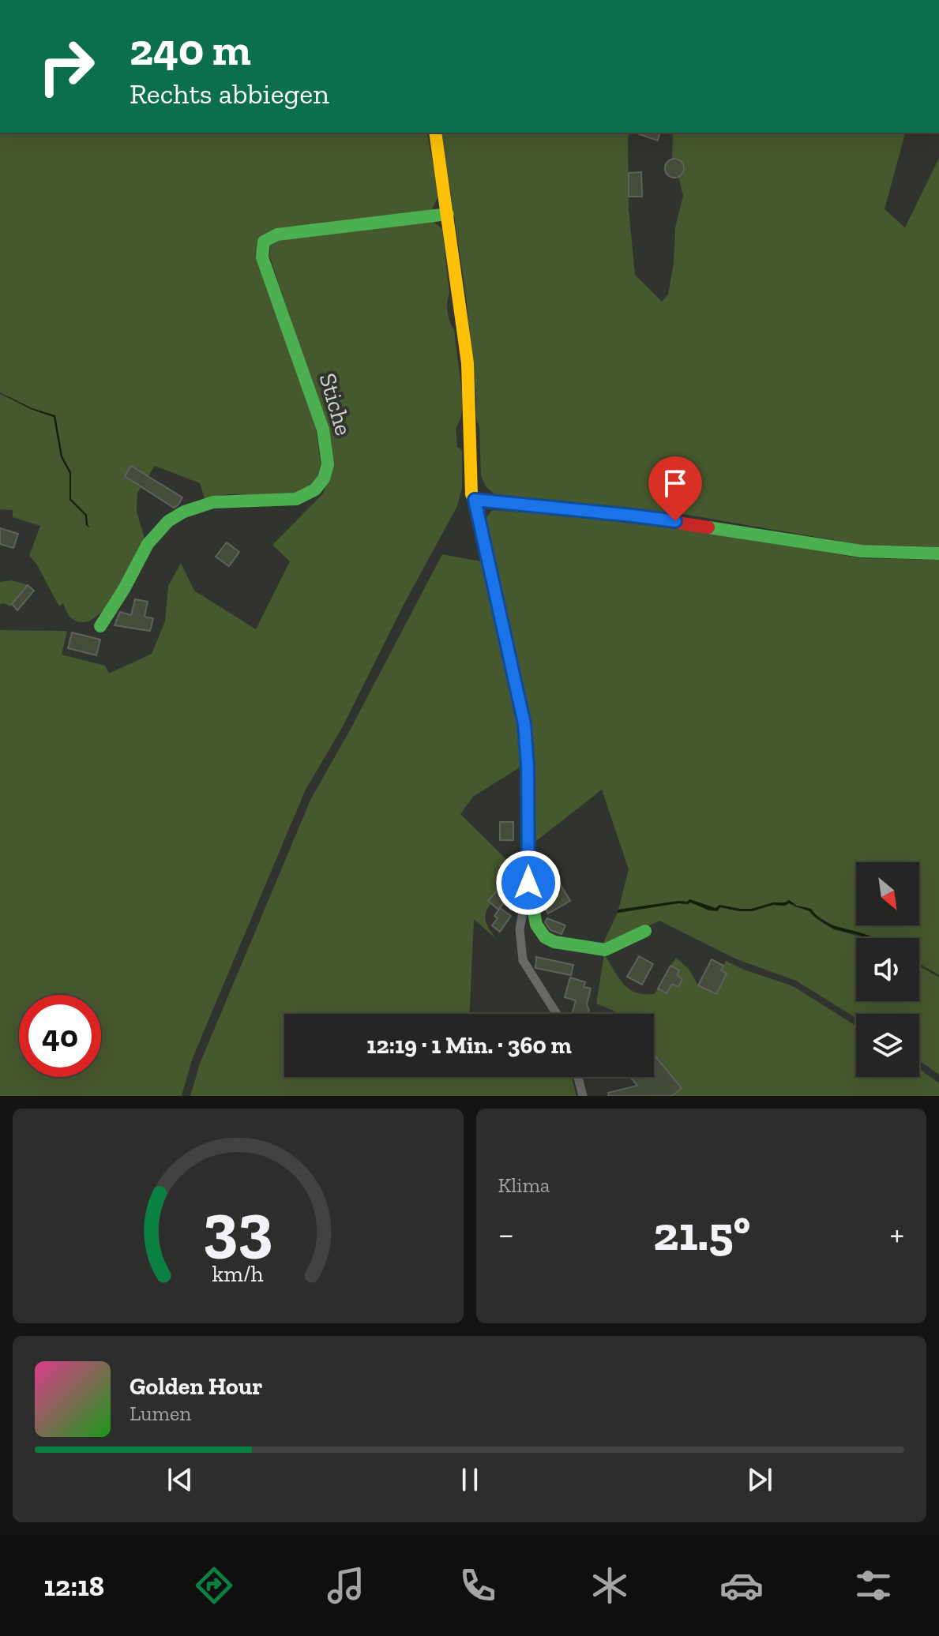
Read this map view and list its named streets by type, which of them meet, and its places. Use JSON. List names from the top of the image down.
{
  "streets": {
    "street": ["Stiche"]
  },
  "north": "bottom right",
  "page": {
    "turn": ["240 m", "Rechts abbiegen"],
    "limit": "40",
    "trip": "12:19 · 1 Min. · 360 m",
    "tile": "Klima",
    "heat": ["−", "21.5°", "+"],
    "song": ["Golden Hour", "Lumen"],
    "tabs": "12:18",
    "gauge": ["33", "km/h"]
  }
}
